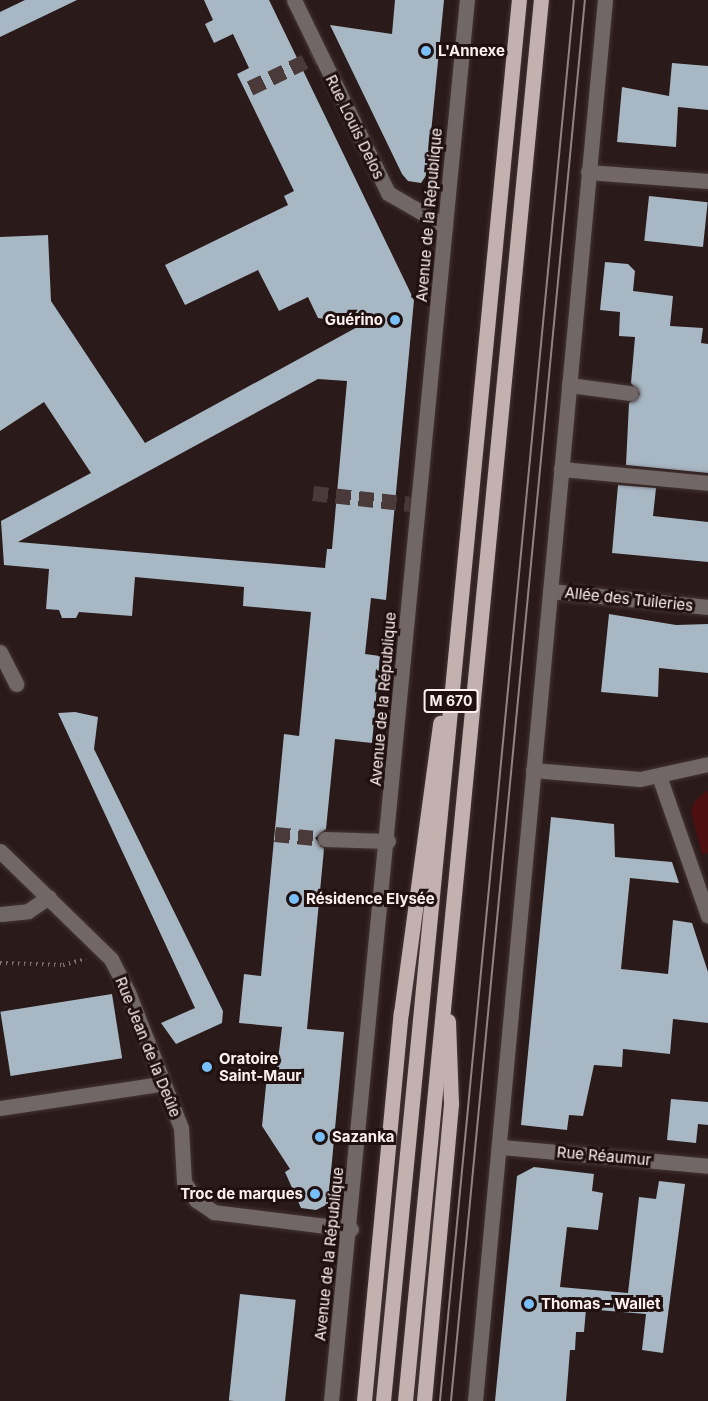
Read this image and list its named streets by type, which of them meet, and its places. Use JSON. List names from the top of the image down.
{
  "streets": {
    "main road": ["M 670"],
    "street": [
      "Rue Louis Delos",
      "Avenue de la République",
      "Allée des Tuileries",
      "Rue Jean de la Deûle",
      "Rue Réaumur"
    ]
  },
  "crossings": [
    ["Rue Louis Delos", "Avenue de la République"],
    ["Avenue de la République", "Rue Jean de la Deûle"]
  ],
  "places": [
    "L'Annexe",
    "Guérino",
    "Résidence Elysée",
    "Oratoire Saint-Maur",
    "Sazanka",
    "Troc de marques",
    "Thomas - Wallet"
  ]
}
